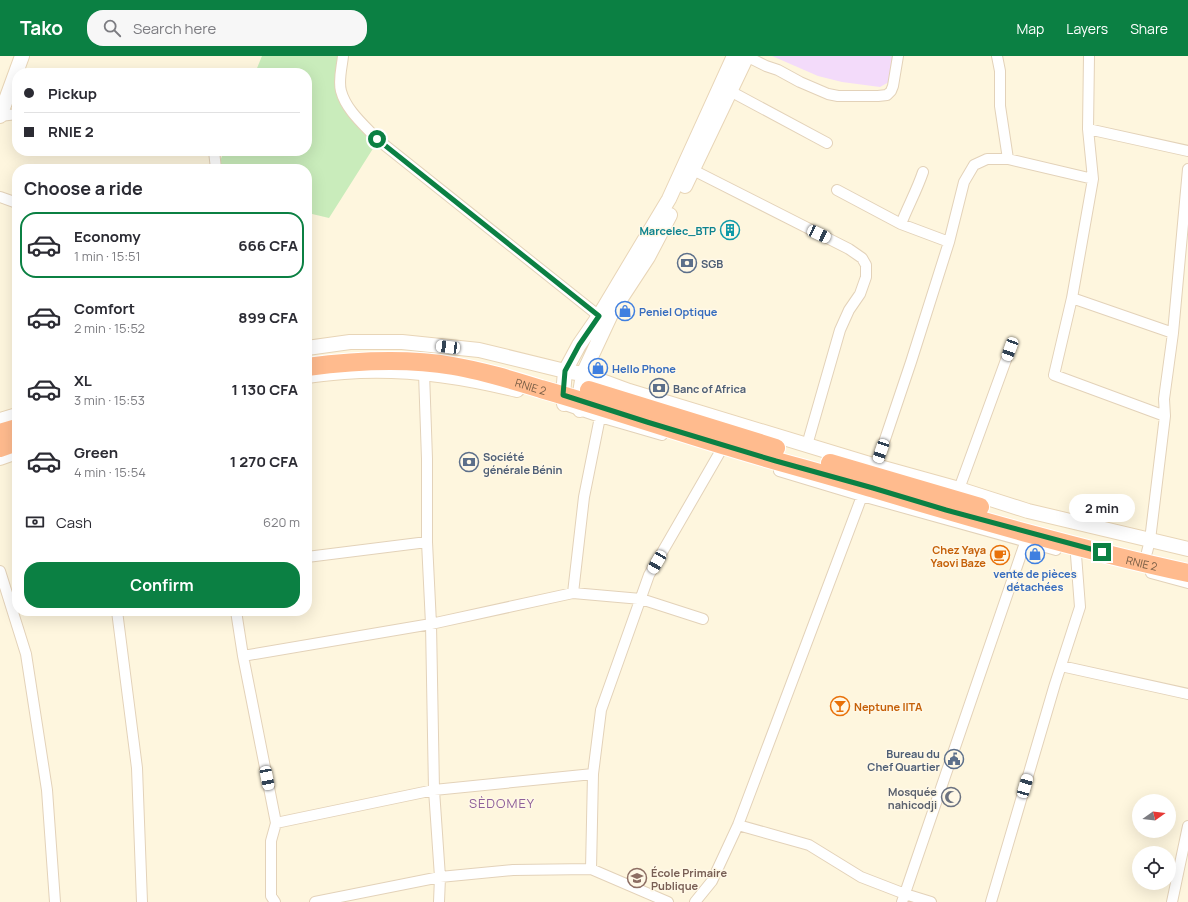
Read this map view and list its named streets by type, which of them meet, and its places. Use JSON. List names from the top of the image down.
{
  "streets": {
    "highway": ["RNIE 2"]
  },
  "districts": ["SÈDOMEY"],
  "places": {
    "building": ["Marcelec_BTP"],
    "bank": ["SGB", "Banc of Africa", "Société générale Bénin"],
    "shop": ["Peniel Optique", "Hello Phone", "vente de pièces détachées"],
    "cafe": ["Chez Yaya Yaovi Baze"],
    "bar": ["Neptune IITA"],
    "public building": ["Bureau du Chef Quartier"],
    "mosque": ["Mosquée nahicodji"],
    "school or university": ["École Primaire Publique"]
  },
  "north": "right",
  "page": {
    "header": "Tako",
    "search": "Search here",
    "nav": ["Map", "Layers", "Share"],
    "banner": ["Pickup", "RNIE 2"],
    "heading": "Choose a ride",
    "list": [
      {
        "name": "Economy",
        "note": "1 min · 15:51",
        "value": "666 CFA"
      },
      {
        "name": "Comfort",
        "note": "2 min · 15:52",
        "value": "899 CFA"
      },
      {
        "name": "XL",
        "note": "3 min · 15:53",
        "value": "1 130 CFA"
      },
      {
        "name": "Green",
        "note": "4 min · 15:54",
        "value": "1 270 CFA"
      }
    ],
    "bubble": "2 min",
    "pay": ["Cash", "620 m"],
    "buttons": "Confirm"
  }
}
